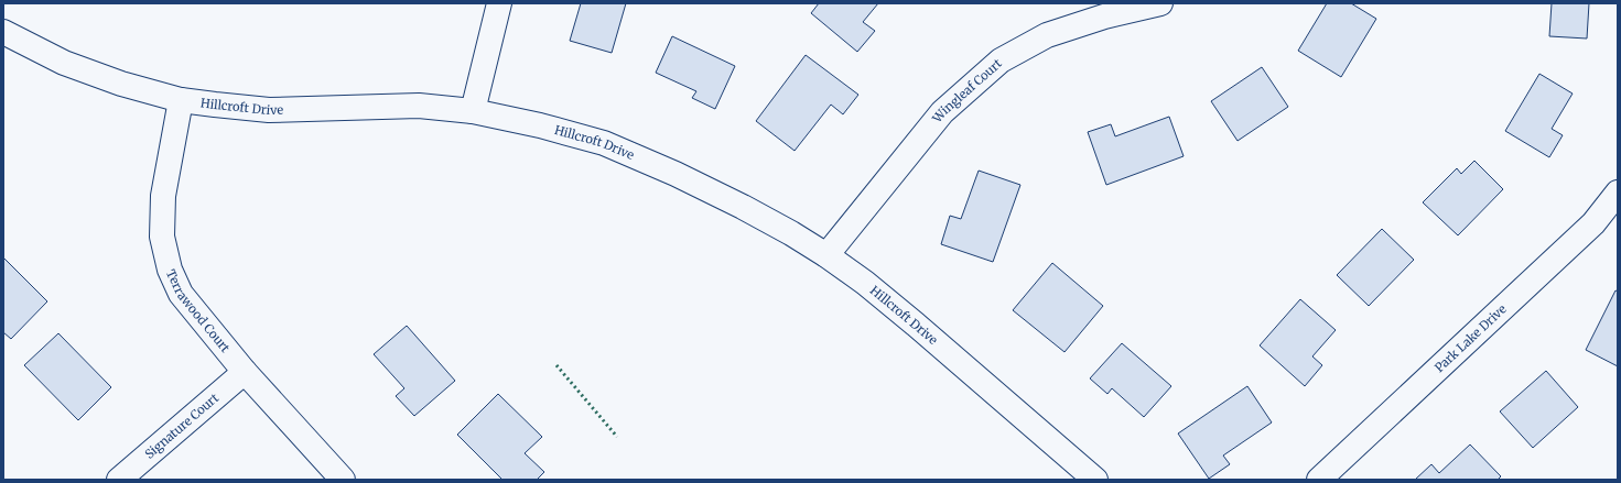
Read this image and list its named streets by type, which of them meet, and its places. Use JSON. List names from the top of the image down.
{
  "streets": {
    "street": [
      "Wingleaf Court",
      "Hillcroft Drive",
      "Terrawood Court",
      "Park Lake Drive",
      "Signature Court"
    ]
  },
  "crossings": [
    ["Wingleaf Court", "Hillcroft Drive"],
    ["Hillcroft Drive", "Terrawood Court"],
    ["Terrawood Court", "Signature Court"]
  ]
}
